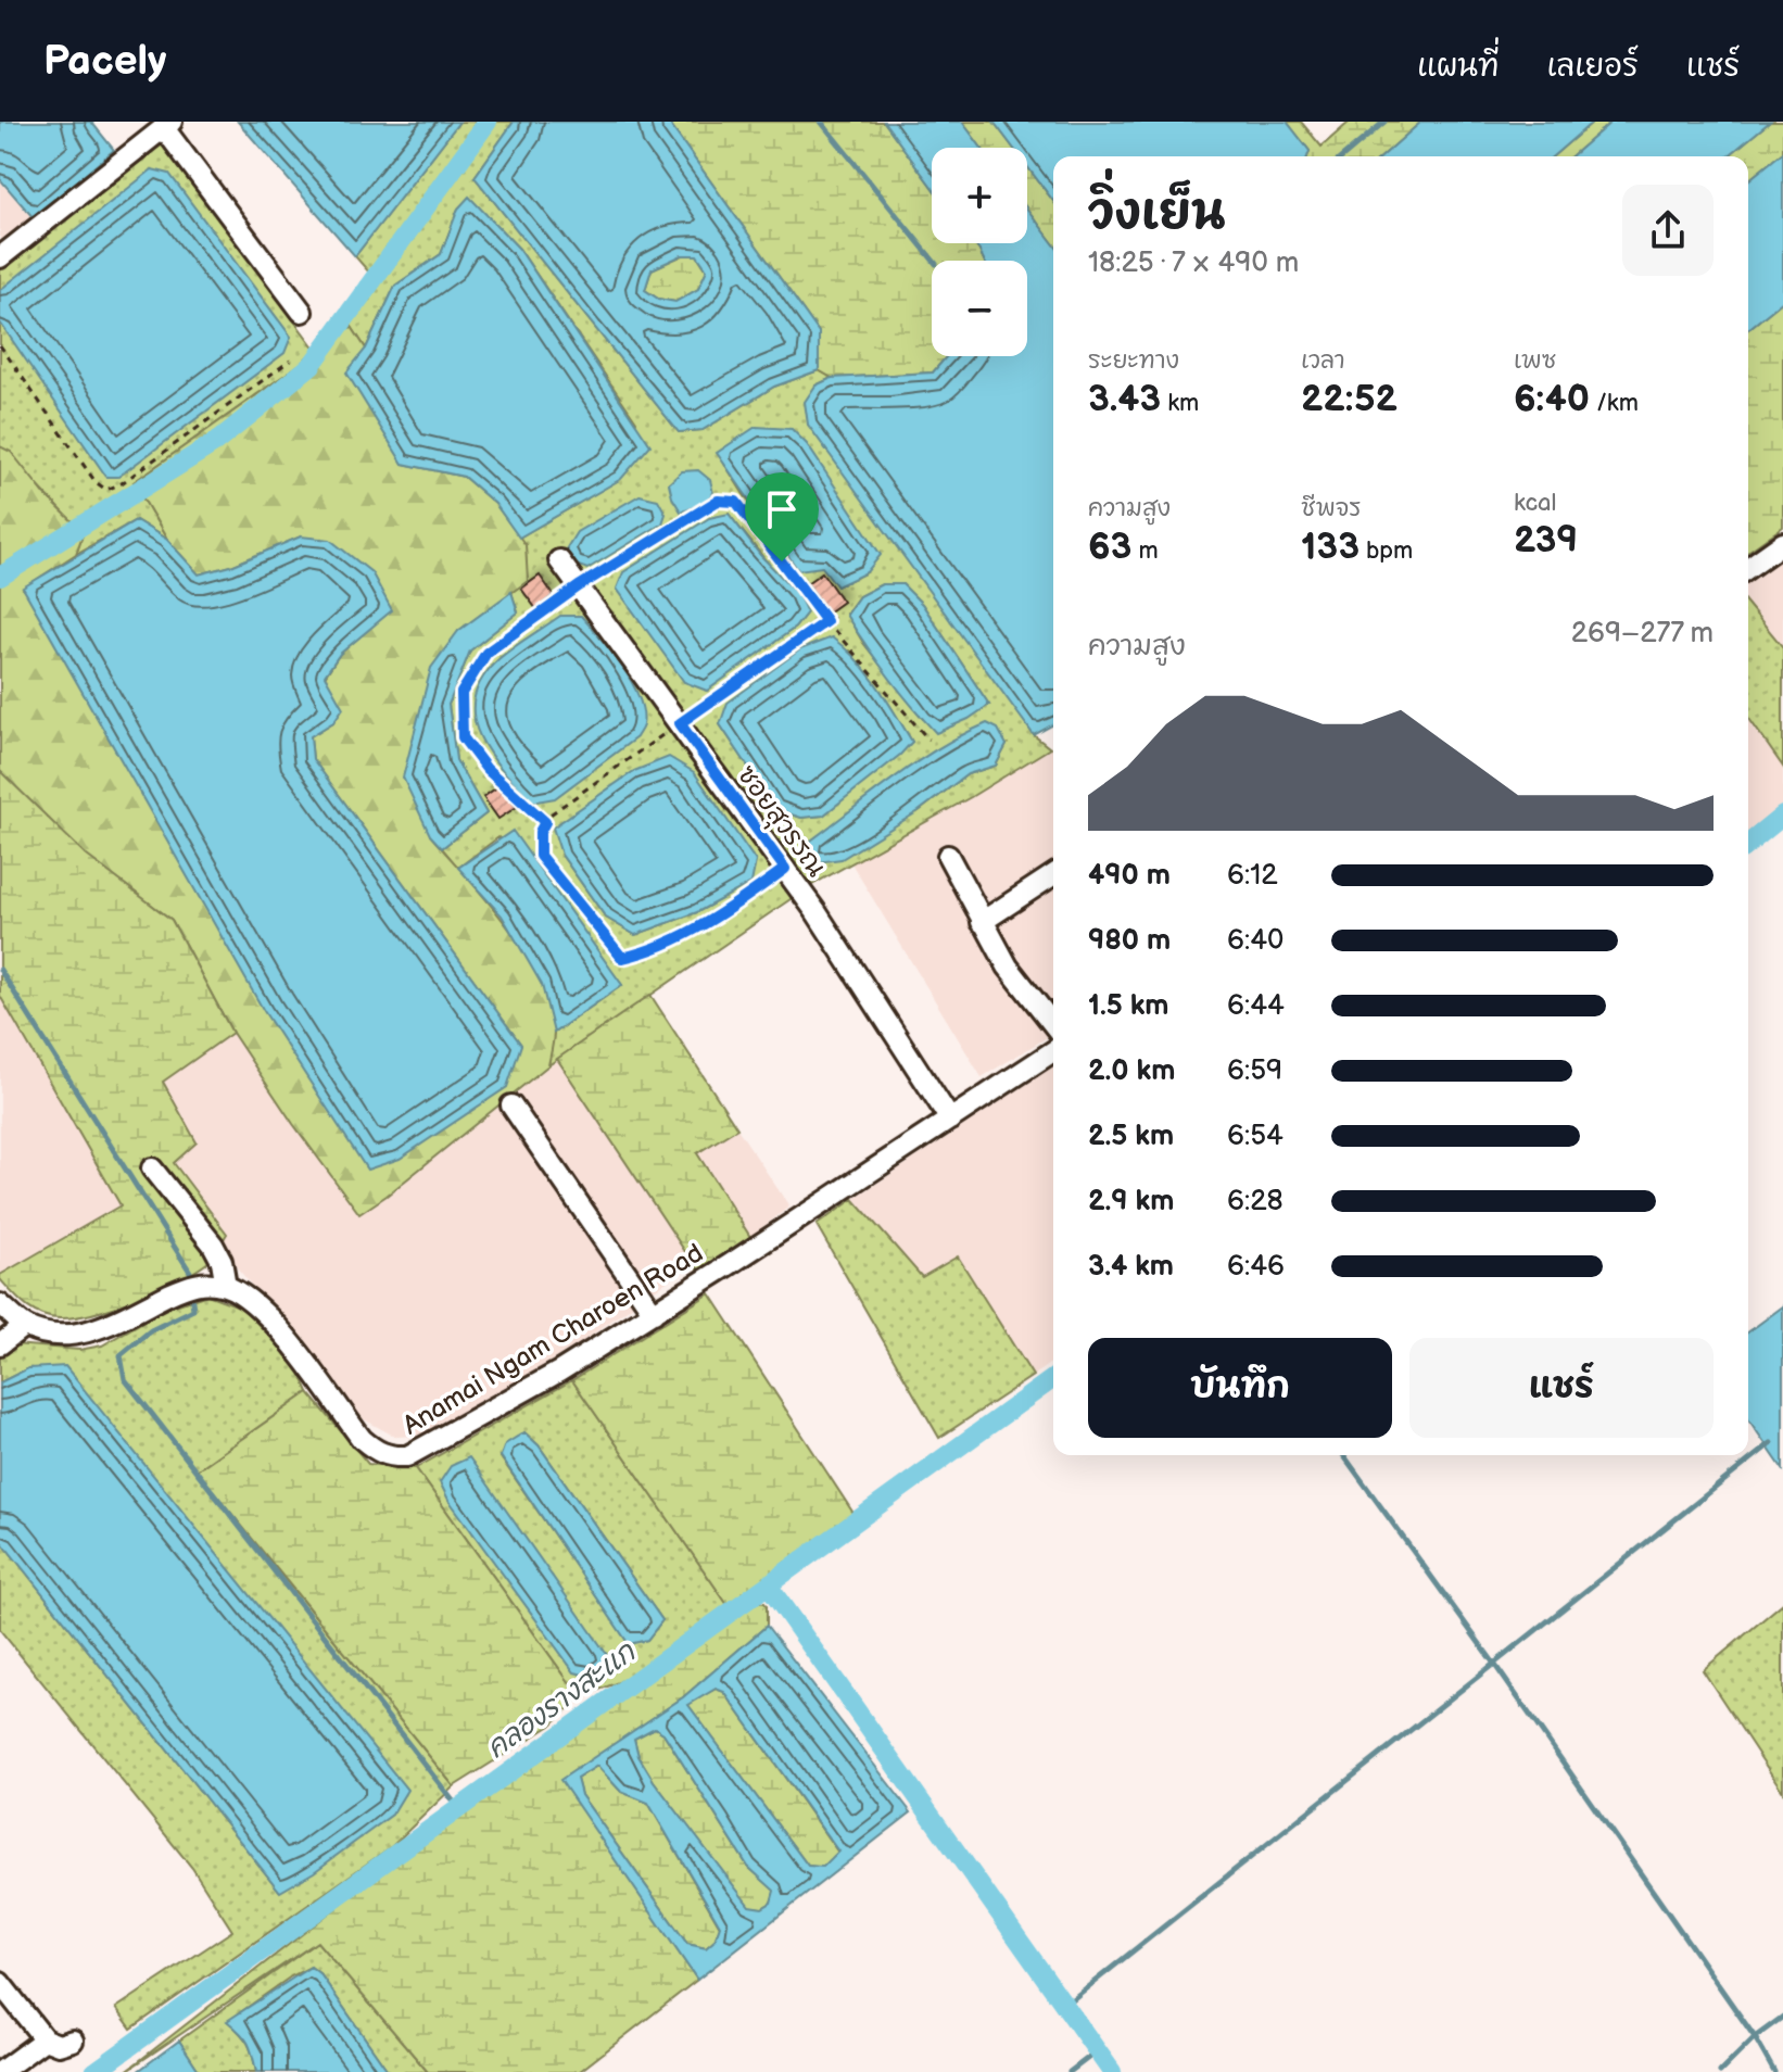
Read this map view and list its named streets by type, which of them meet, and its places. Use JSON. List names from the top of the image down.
{
  "streets": {
    "street": ["ซอยสุวรรณ", "Anamai Ngam Charoen Road"]
  },
  "crossings": [
    ["ซอยสุวรรณ", "Anamai Ngam Charoen Road"]
  ],
  "water": ["คลองรางสะแก"],
  "page": {
    "header": "Pacely",
    "nav": ["แผนที่", "เลเยอร์", "แชร์"],
    "map_buttons": ["+", "−"],
    "heading": ["วิ่งเย็น", "18:25 · 7 × 490 m"],
    "stats": [
      ["ระยะทาง", "3.43 km"],
      ["เวลา", "22:52"],
      ["เพซ", "6:40 /km"],
      ["ความสูง", "63 m"],
      ["ชีพจร", "133 bpm"],
      ["kcal", "239"]
    ],
    "chart": ["ความสูง", "269–277 m"],
    "list": [
      {
        "name": "490 m",
        "note": "6:12"
      },
      {
        "name": "980 m",
        "note": "6:40"
      },
      {
        "name": "1.5 km",
        "note": "6:44"
      },
      {
        "name": "2.0 km",
        "note": "6:59"
      },
      {
        "name": "2.5 km",
        "note": "6:54"
      },
      {
        "name": "2.9 km",
        "note": "6:28"
      },
      {
        "name": "3.4 km",
        "note": "6:46"
      }
    ],
    "buttons": ["บันทึก", "แชร์"]
  }
}
